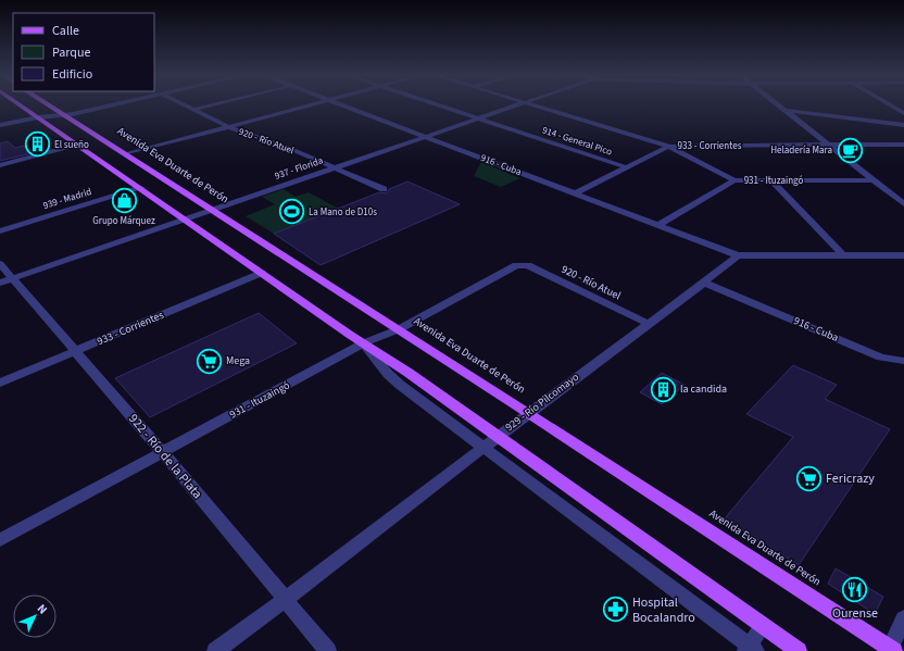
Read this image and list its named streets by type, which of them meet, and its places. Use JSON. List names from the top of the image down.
{
  "streets": {
    "main road": ["Avenida Eva Duarte de Perón"],
    "street": [
      "920 - Río Atuel",
      "914 - General Pico",
      "933 - Corrientes",
      "916 - Cuba",
      "937 - Florida",
      "931 - Ituzaingó",
      "939 - Madrid",
      "929 - Río Pilcomayo",
      "922 - Río de la Plata"
    ]
  },
  "crossings": [
    ["920 - Río Atuel", "937 - Florida"],
    ["920 - Río Atuel", "931 - Ituzaingó"],
    ["920 - Río Atuel", "929 - Río Pilcomayo"],
    ["914 - General Pico", "933 - Corrientes"],
    ["914 - General Pico", "937 - Florida"],
    ["933 - Corrientes", "916 - Cuba"],
    ["933 - Corrientes", "922 - Río de la Plata"],
    ["Avenida Eva Duarte de Perón", "937 - Florida"],
    ["Avenida Eva Duarte de Perón", "931 - Ituzaingó"],
    ["Avenida Eva Duarte de Perón", "929 - Río Pilcomayo"],
    ["916 - Cuba", "937 - Florida"],
    ["916 - Cuba", "931 - Ituzaingó"],
    ["916 - Cuba", "929 - Río Pilcomayo"],
    ["937 - Florida", "922 - Río de la Plata"],
    ["931 - Ituzaingó", "922 - Río de la Plata"],
    ["929 - Río Pilcomayo", "922 - Río de la Plata"]
  ],
  "places": {
    "building": ["El sueño", "la candida"],
    "cafe": ["Heladería Mara"],
    "shop": ["Grupo Márquez"],
    "sports": ["La Mano de D10s"],
    "supermarket": ["Mega", "Fericrazy"],
    "restaurant": ["Ourense"],
    "pharmacy": ["Hospital Bocalandro"]
  },
  "legend": ["Calle", "Parque", "Edificio"],
  "north": "top right"
}
